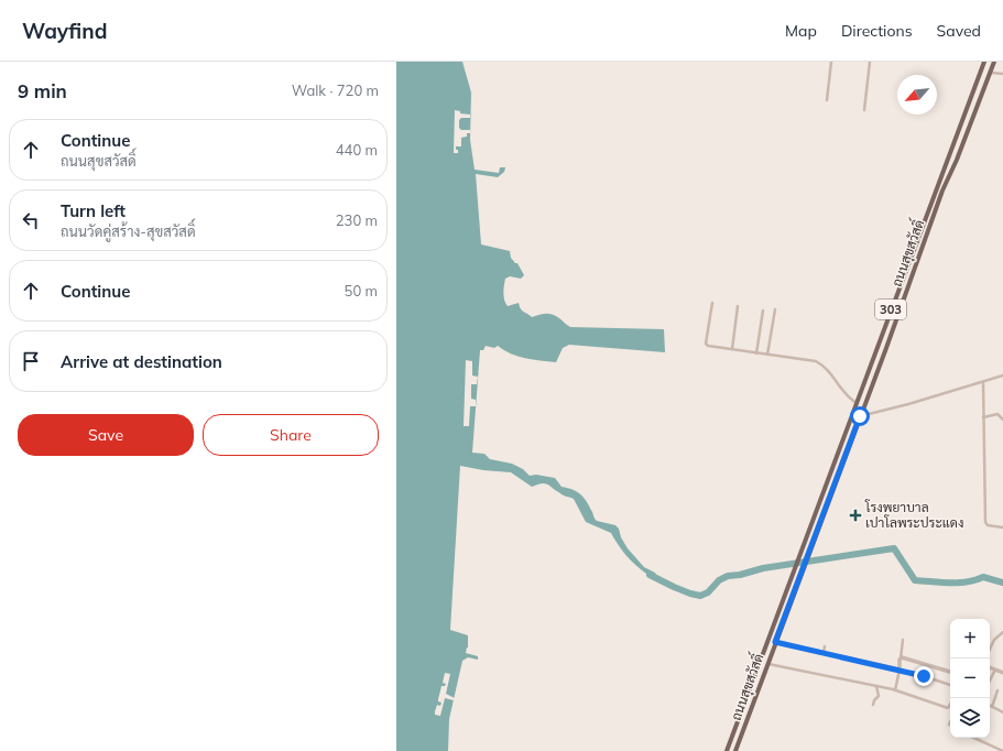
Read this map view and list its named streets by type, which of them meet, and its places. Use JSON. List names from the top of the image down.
{
  "streets": {
    "main road": ["ถนนสุขสวัสดิ์", "303"]
  },
  "places": {
    "health": ["โรงพยาบาล เปาโลพระประแดง"]
  },
  "north": "bottom left",
  "page": {
    "header": "Wayfind",
    "nav": ["Map", "Directions", "Saved"],
    "heading": ["9 min", "Walk · 720 m"],
    "list": [
      ["Continue", "ถนนสุขสวัสดิ์", "440 m"],
      ["Turn left", "ถนนวัดคู่สร้าง-สุขสวัสดิ์", "230 m"],
      ["Continue", "50 m"],
      "Arrive at destination"
    ],
    "buttons": ["Save", "Share"],
    "map_buttons": ["+", "−"]
  }
}
